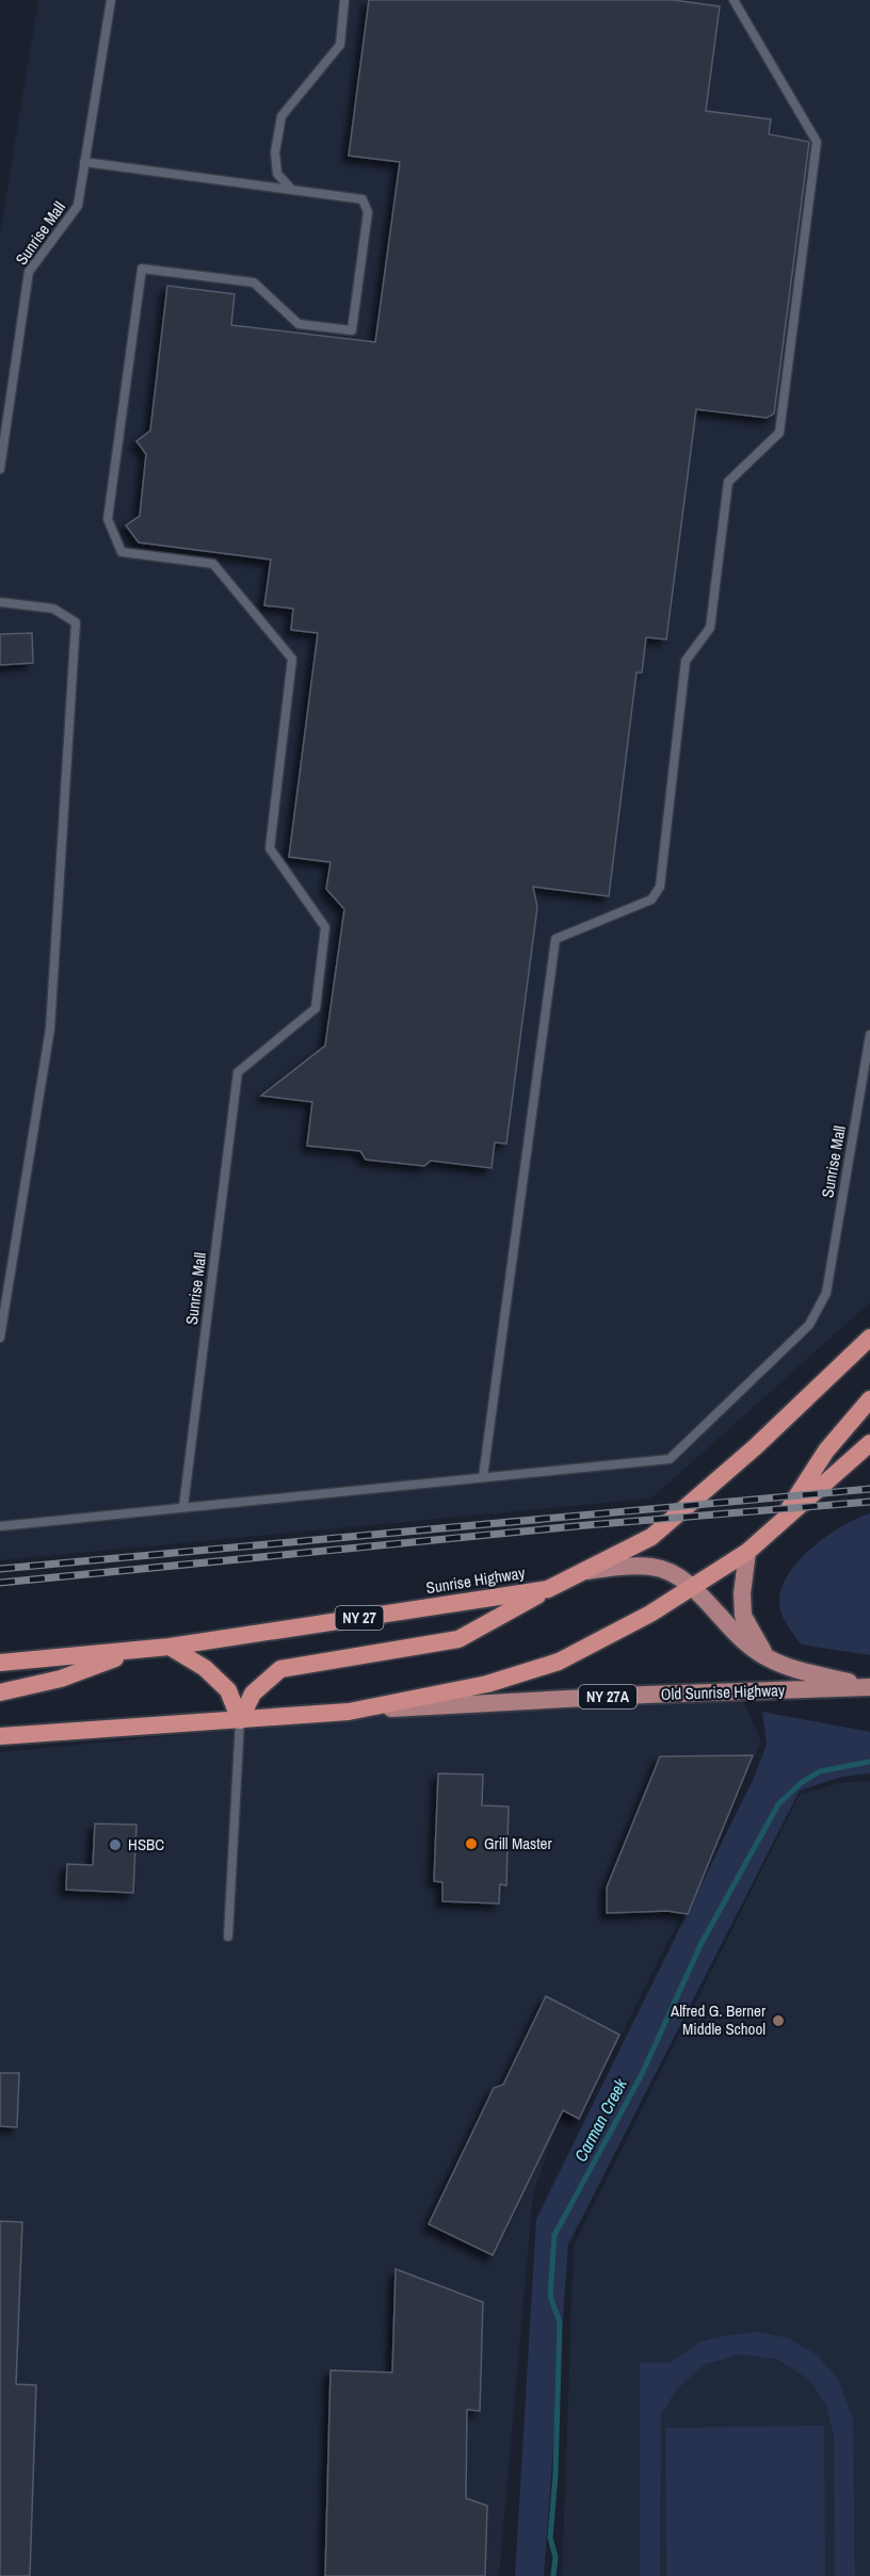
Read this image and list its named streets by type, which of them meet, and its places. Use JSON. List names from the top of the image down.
{
  "streets": {
    "highway": ["Sunrise Highway", "NY 27"],
    "main road": ["Old Sunrise Highway", "NY 27A"],
    "lane": ["Sunrise Mall"]
  },
  "crossings": [
    ["Sunrise Highway", "Old Sunrise Highway"]
  ],
  "water": ["Carman Creek"],
  "places": ["Grill Master", "HSBC", "Alfred G. Berner Middle School"]
}
